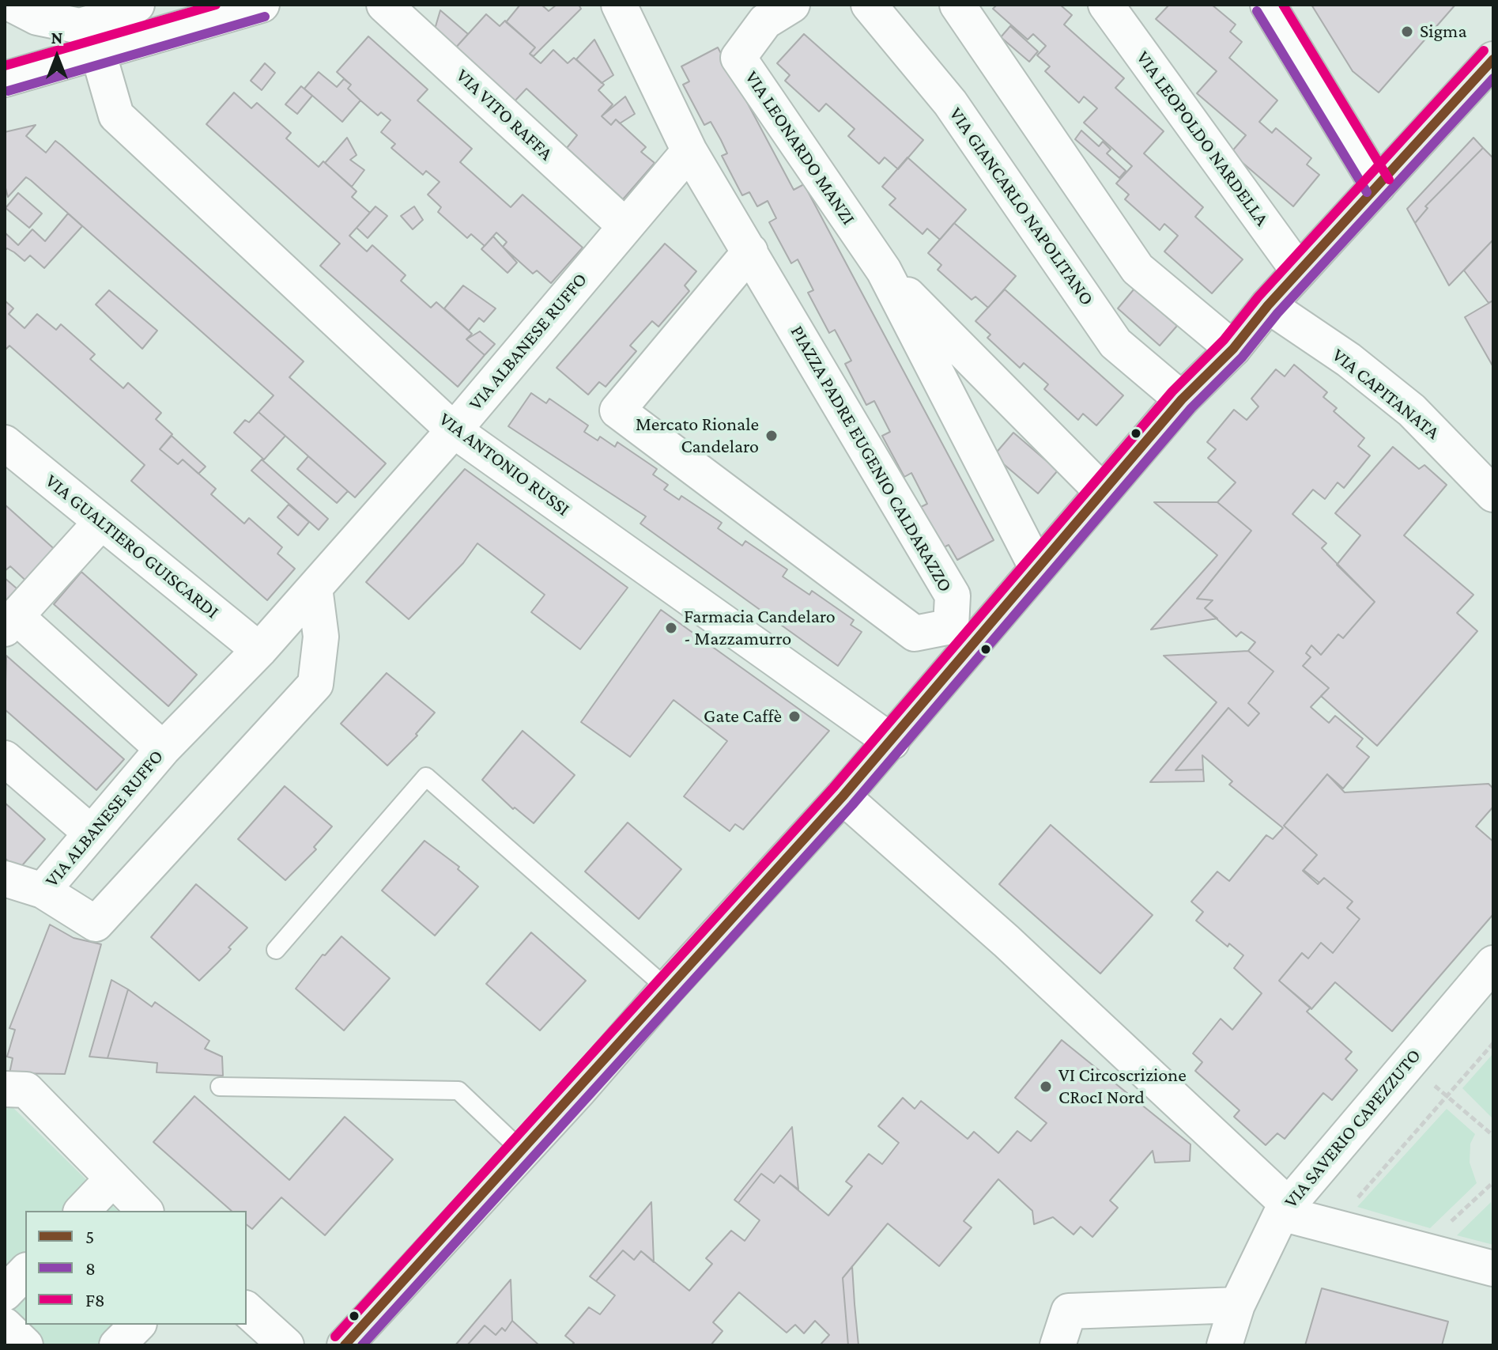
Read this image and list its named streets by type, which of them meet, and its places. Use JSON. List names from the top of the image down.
{
  "streets": {
    "street": [
      "VIA VITO RAFFA",
      "VIA LEOPOLDO NARDELLA",
      "VIA LEONARDO MANZI",
      "VIA GIANCARLO NAPOLITANO",
      "VIA ALBANESE RUFFO",
      "VIA CAPITANATA",
      "PIAZZA PADRE EUGENIO CALDARAZZO",
      "VIA ANTONIO RUSSI",
      "VIA GUALTIERO GUISCARDI",
      "VIA SAVERIO CAPEZZUTO"
    ]
  },
  "crossings": [
    ["VIA VITO RAFFA", "VIA ALBANESE RUFFO"],
    ["VIA ALBANESE RUFFO", "PIAZZA PADRE EUGENIO CALDARAZZO"],
    ["VIA ALBANESE RUFFO", "VIA ANTONIO RUSSI"],
    ["VIA ALBANESE RUFFO", "VIA GUALTIERO GUISCARDI"]
  ],
  "places": [
    "Sigma",
    "Mercato Rionale Candelaro",
    "Farmacia Candelaro - Mazzamurro",
    "Gate Caffè",
    "VI Circoscrizione CRocI Nord"
  ],
  "lines": ["transit line F8", "transit line 8", "transit line 5"],
  "legend": ["5", "8", "F8"],
  "north": "top"
}
